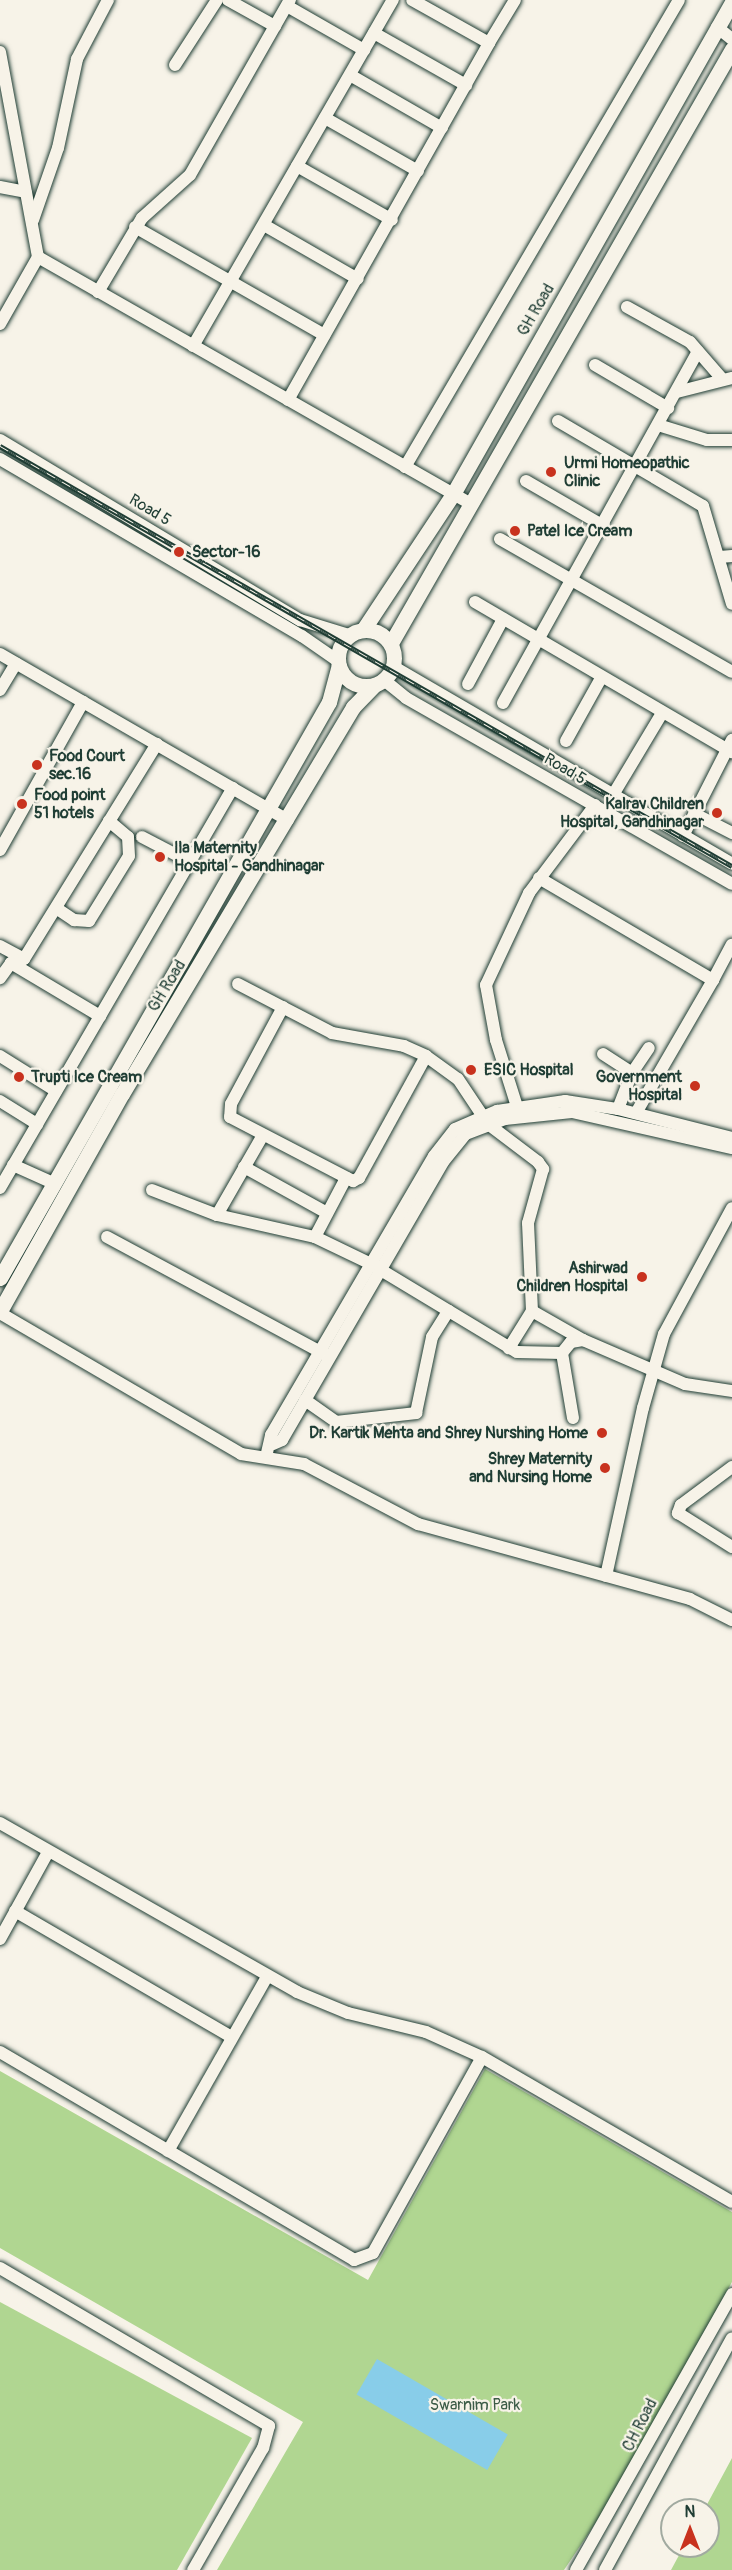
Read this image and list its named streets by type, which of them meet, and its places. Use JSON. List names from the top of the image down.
{
  "streets": {
    "main road": ["GH Road"],
    "street": ["Road 5", "CH Road"]
  },
  "crossings": [
    ["GH Road", "Road 5"]
  ],
  "parks": ["Swarnim Park"],
  "places": [
    "Urmi Homeopathic Clinic",
    "Patel Ice Cream",
    "Sector-16",
    "Food Court sec.16",
    "Food point 51 hotels",
    "Kalrav Children Hospital, Gandhinagar",
    "Ila Maternity Hospital - Gandhinagar",
    "ESIC Hospital",
    "Trupti Ice Cream",
    "Government Hospital",
    "Ashirwad Children Hospital",
    "Dr. Kartik Mehta and Shrey Nurshing Home",
    "Shrey Maternity and Nursing Home"
  ],
  "north": "top"
}
